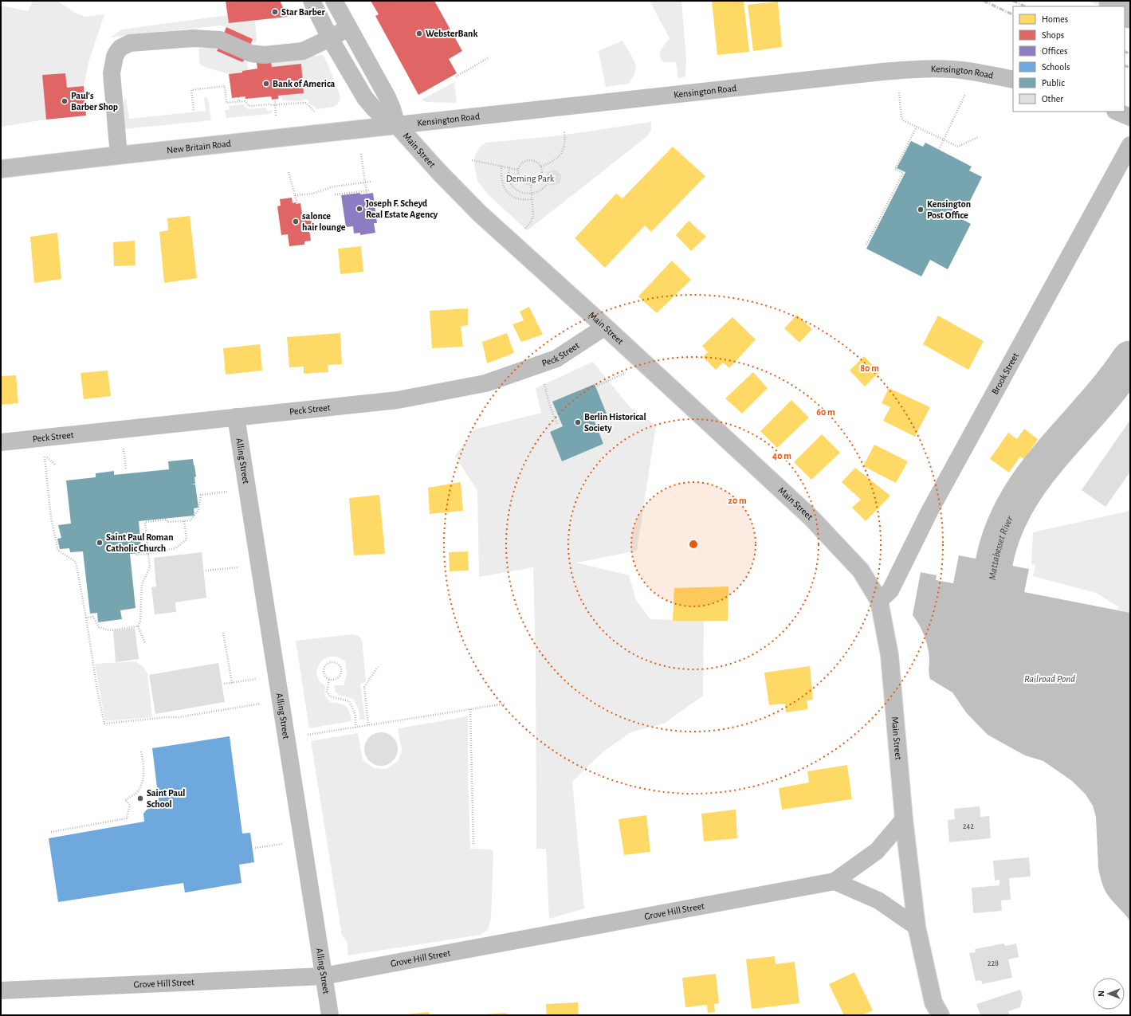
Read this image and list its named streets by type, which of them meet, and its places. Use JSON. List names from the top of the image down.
{
  "streets": {
    "street": [
      "Kensington Road",
      "New Britain Road",
      "Main Street",
      "Peck Street",
      "Brook Street",
      "Alling Street",
      "Grove Hill Street"
    ]
  },
  "crossings": [
    ["Kensington Road", "New Britain Road"],
    ["Kensington Road", "Main Street"],
    ["New Britain Road", "Main Street"],
    ["Main Street", "Peck Street"],
    ["Main Street", "Brook Street"],
    ["Main Street", "Grove Hill Street"],
    ["Peck Street", "Alling Street"],
    ["Alling Street", "Grove Hill Street"]
  ],
  "water": ["Mattabesset River", "Railroad Pond"],
  "parks": ["Deming Park"],
  "places": [
    "Star Barber",
    "WebsterBank",
    "Bank of America",
    "Paul's Barber Shop",
    "Joseph F. Scheyd Real Estate Agency",
    "Kensington Post Office",
    "salonce hair lounge",
    "Berlin Historical Society",
    "Saint Paul Roman Catholic Church",
    "Saint Paul School"
  ],
  "house_numbers": ["242", "228"],
  "legend": [
    "Homes",
    "Shops",
    "Offices",
    "Schools",
    "Public",
    "Other"
  ],
  "north": "left",
  "rings": [
    "80 m",
    "60 m",
    "40 m",
    "20 m"
  ]
}
